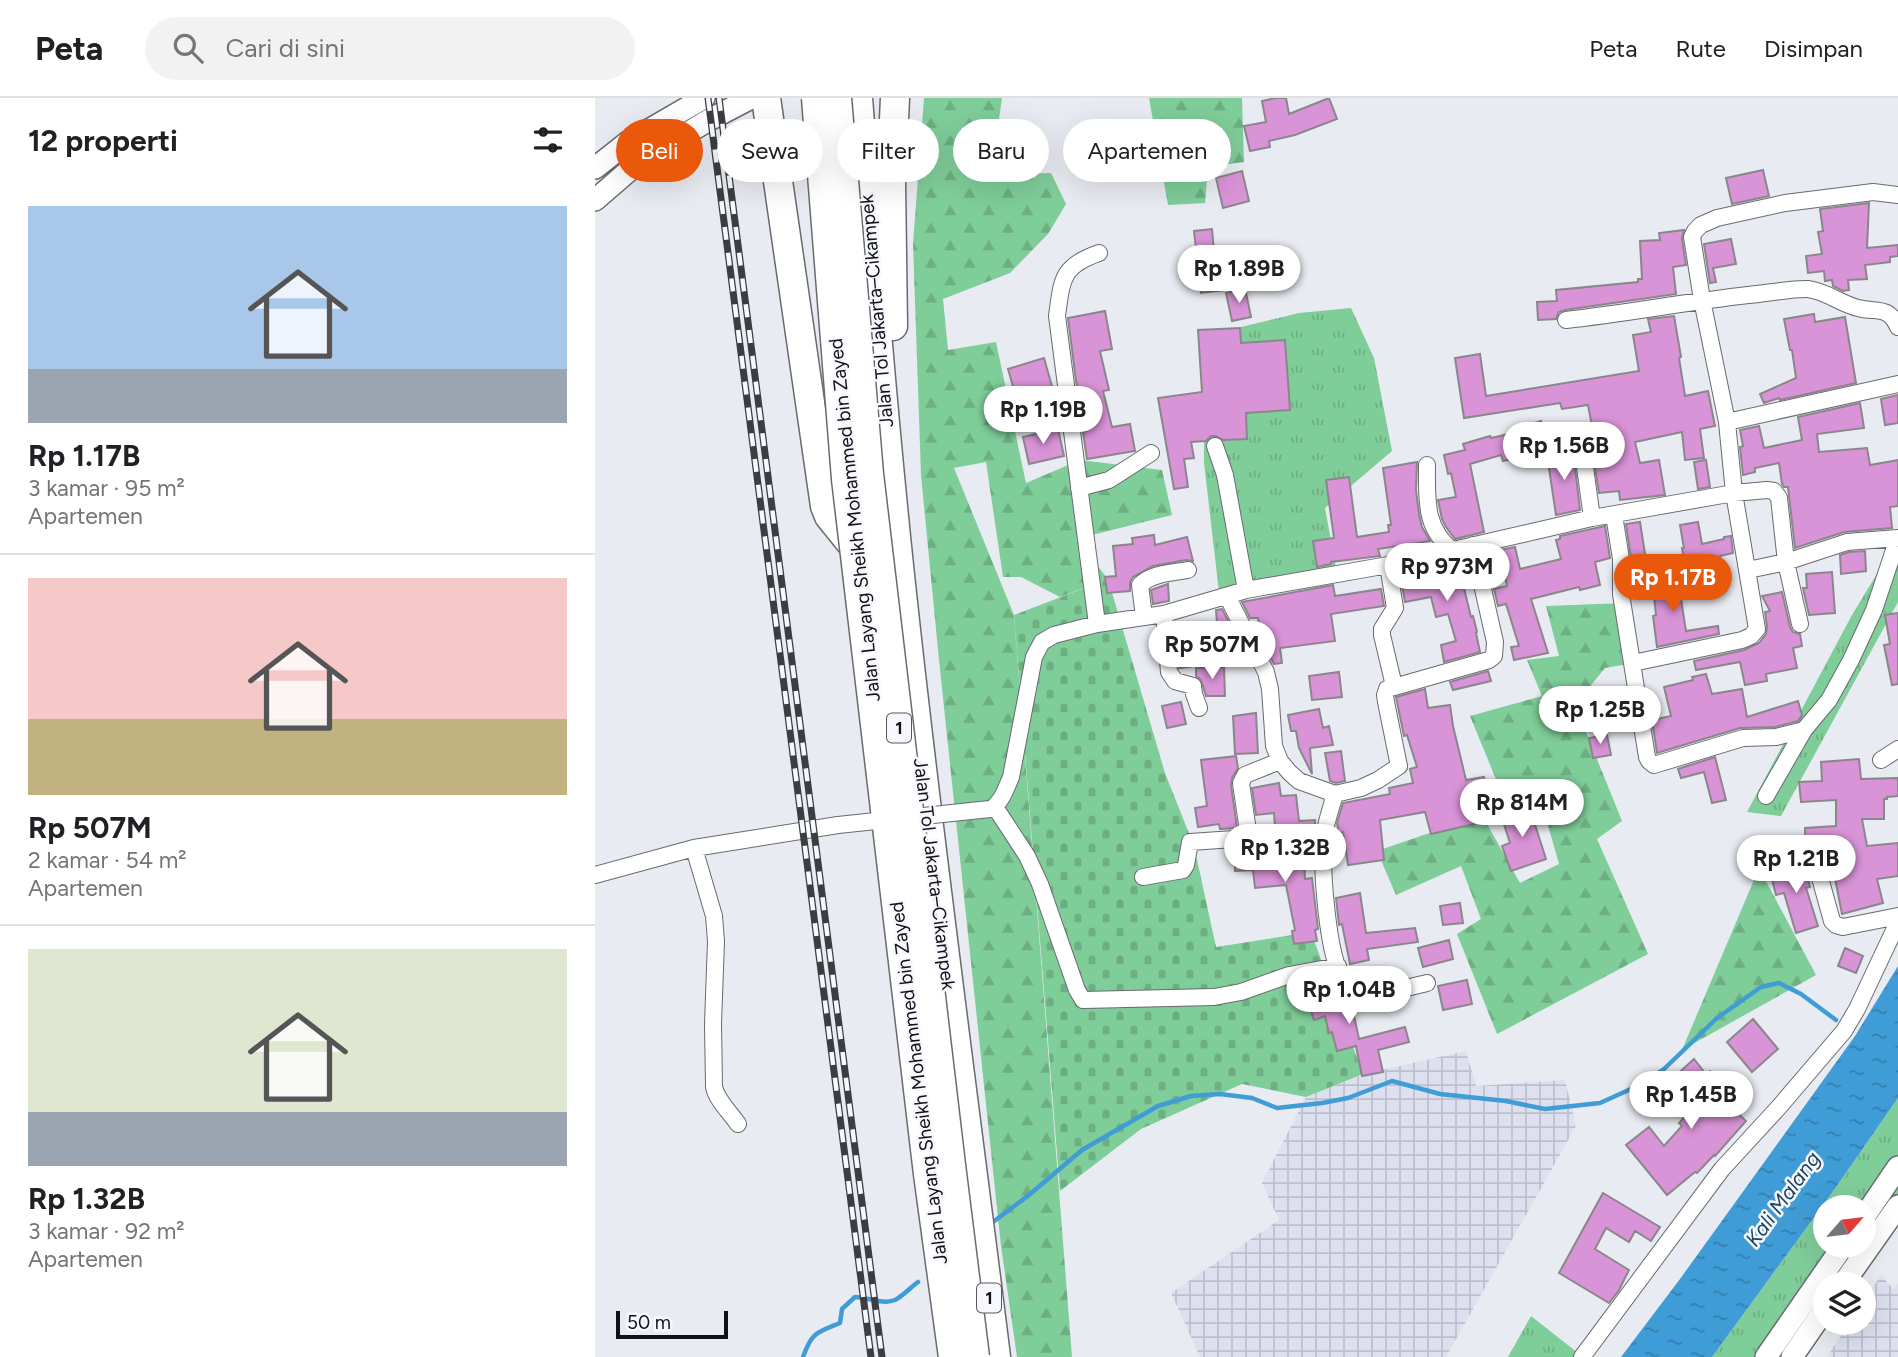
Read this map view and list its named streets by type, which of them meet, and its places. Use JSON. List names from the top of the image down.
{
  "streets": {
    "highway": ["Jalan Tol Jakarta–Cikampek", "Jalan Layang Sheikh Mohammed bin Zayed", "1"]
  },
  "crossings": [
    ["Jalan Layang Sheikh Mohammed bin Zayed", "1"]
  ],
  "water": ["Kali Malang"],
  "scale_bar": "50 m",
  "north": "top right",
  "page": {
    "header": "Peta",
    "search": "Cari di sini",
    "nav": ["Peta", "Rute", "Disimpan"],
    "heading": "12 properti",
    "chip": [
      "Beli",
      "Sewa",
      "Filter",
      "Baru",
      "Apartemen"
    ],
    "list": [
      {
        "name": "Rp 1.17B",
        "note": "3 kamar · 95 m² · Apartemen"
      },
      {
        "name": "Rp 507M",
        "note": "2 kamar · 54 m² · Apartemen"
      },
      {
        "name": "Rp 1.32B",
        "note": "3 kamar · 92 m² · Apartemen"
      }
    ],
    "price": [
      "Rp 1.89B",
      "Rp 1.19B",
      "Rp 1.56B",
      "Rp 973M",
      "Rp 1.17B",
      "Rp 507M",
      "Rp 1.25B",
      "Rp 814M",
      "Rp 1.32B",
      "Rp 1.21B",
      "Rp 1.04B",
      "Rp 1.45B"
    ],
    "scale": "50 m"
  }
}
